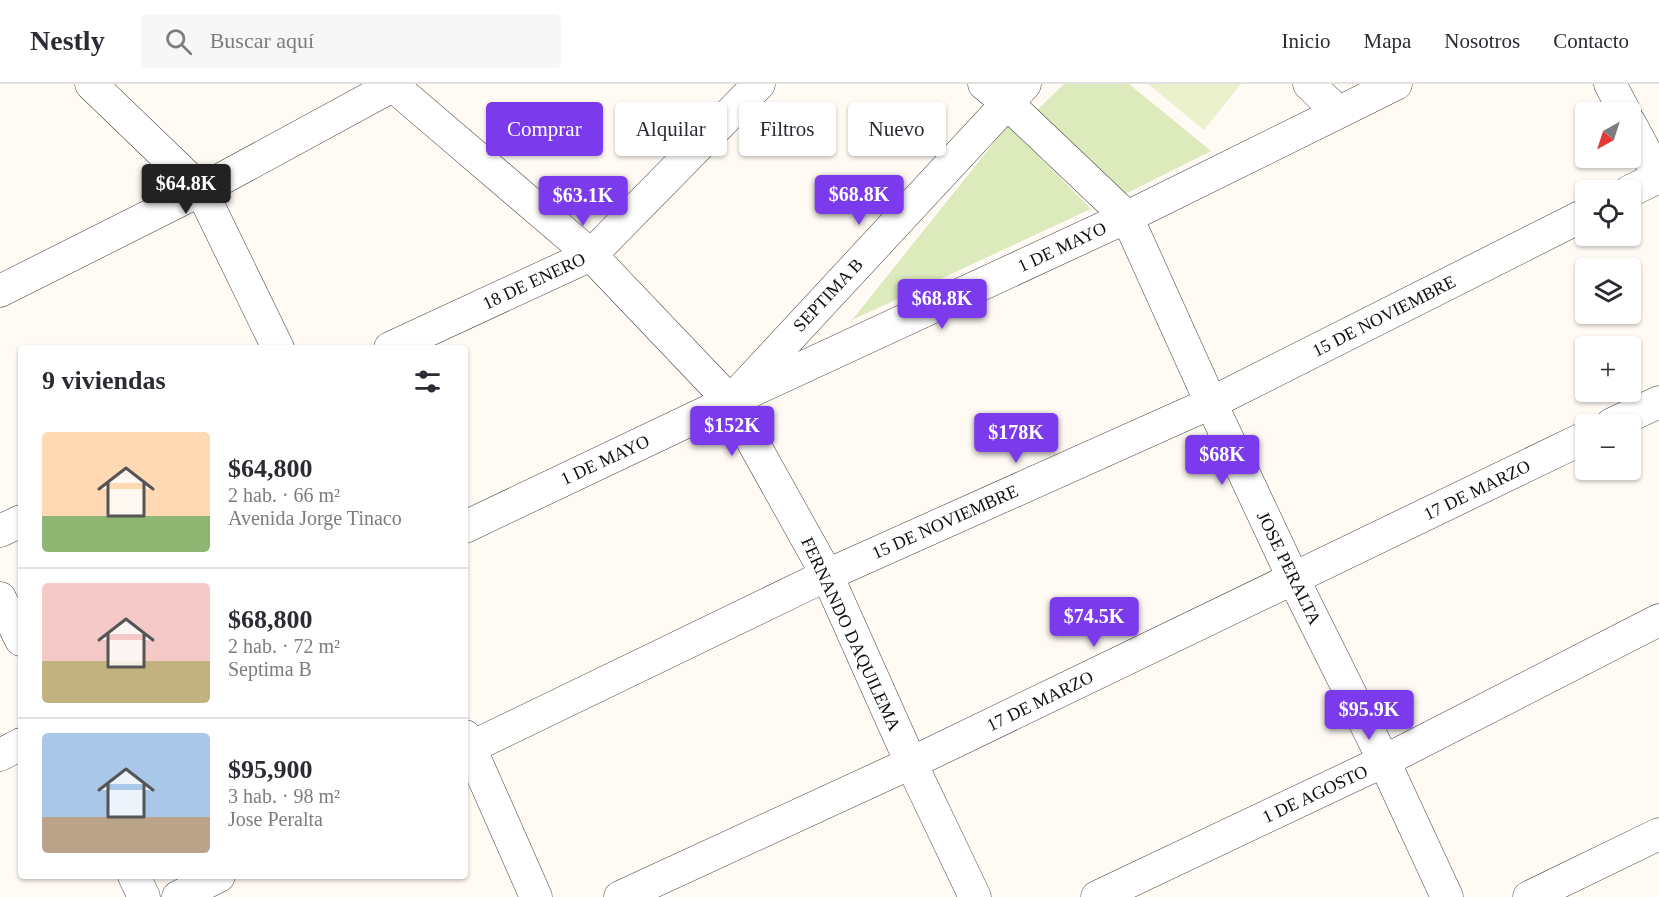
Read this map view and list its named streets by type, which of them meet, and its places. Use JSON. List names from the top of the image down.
{
  "streets": {
    "street": [
      "1 DE MAYO",
      "18 DE ENERO",
      "SEPTIMA B",
      "15 DE NOVIEMBRE",
      "17 DE MARZO",
      "JOSE PERALTA",
      "FERNANDO DAQUILEMA",
      "1 DE AGOSTO"
    ]
  },
  "crossings": [
    ["1 DE MAYO", "SEPTIMA B"],
    ["1 DE MAYO", "JOSE PERALTA"],
    ["1 DE MAYO", "FERNANDO DAQUILEMA"],
    ["18 DE ENERO", "FERNANDO DAQUILEMA"],
    ["SEPTIMA B", "JOSE PERALTA"],
    ["SEPTIMA B", "FERNANDO DAQUILEMA"],
    ["15 DE NOVIEMBRE", "JOSE PERALTA"],
    ["15 DE NOVIEMBRE", "FERNANDO DAQUILEMA"],
    ["17 DE MARZO", "JOSE PERALTA"],
    ["17 DE MARZO", "FERNANDO DAQUILEMA"],
    ["JOSE PERALTA", "1 DE AGOSTO"]
  ],
  "north": "bottom left",
  "page": {
    "header": "Nestly",
    "search": "Buscar aquí",
    "nav": [
      "Inicio",
      "Mapa",
      "Nosotros",
      "Contacto"
    ],
    "map_buttons": ["+", "−"],
    "chip": [
      "Comprar",
      "Alquilar",
      "Filtros",
      "Nuevo"
    ],
    "price": [
      "$64.8K",
      "$68.8K",
      "$63.1K",
      "$68.8K",
      "$152K",
      "$178K",
      "$68K",
      "$74.5K",
      "$95.9K"
    ],
    "heading": "9 viviendas",
    "list": [
      {
        "name": "$64,800",
        "note": "2 hab. · 66 m² · Avenida Jorge Tinaco"
      },
      {
        "name": "$68,800",
        "note": "2 hab. · 72 m² · Septima B"
      },
      {
        "name": "$95,900",
        "note": "3 hab. · 98 m² · Jose Peralta"
      }
    ]
  }
}
